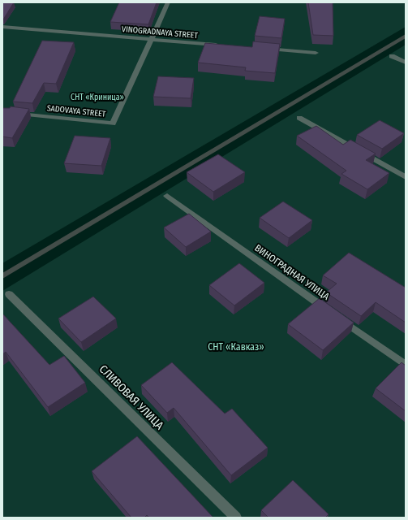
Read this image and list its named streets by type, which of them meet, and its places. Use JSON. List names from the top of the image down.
{
  "streets": {
    "street": [
      "VINOGRADNAYA STREET",
      "SADOVAYA STREET",
      "ВИНОГРАДНАЯ УЛИЦА",
      "СЛИВОВАЯ УЛИЦА"
    ]
  },
  "crossings": [
    ["VINOGRADNAYA STREET", "SADOVAYA STREET"]
  ],
  "parks": ["СНТ «Криница»", "СНТ «Кавказ»"]
}
